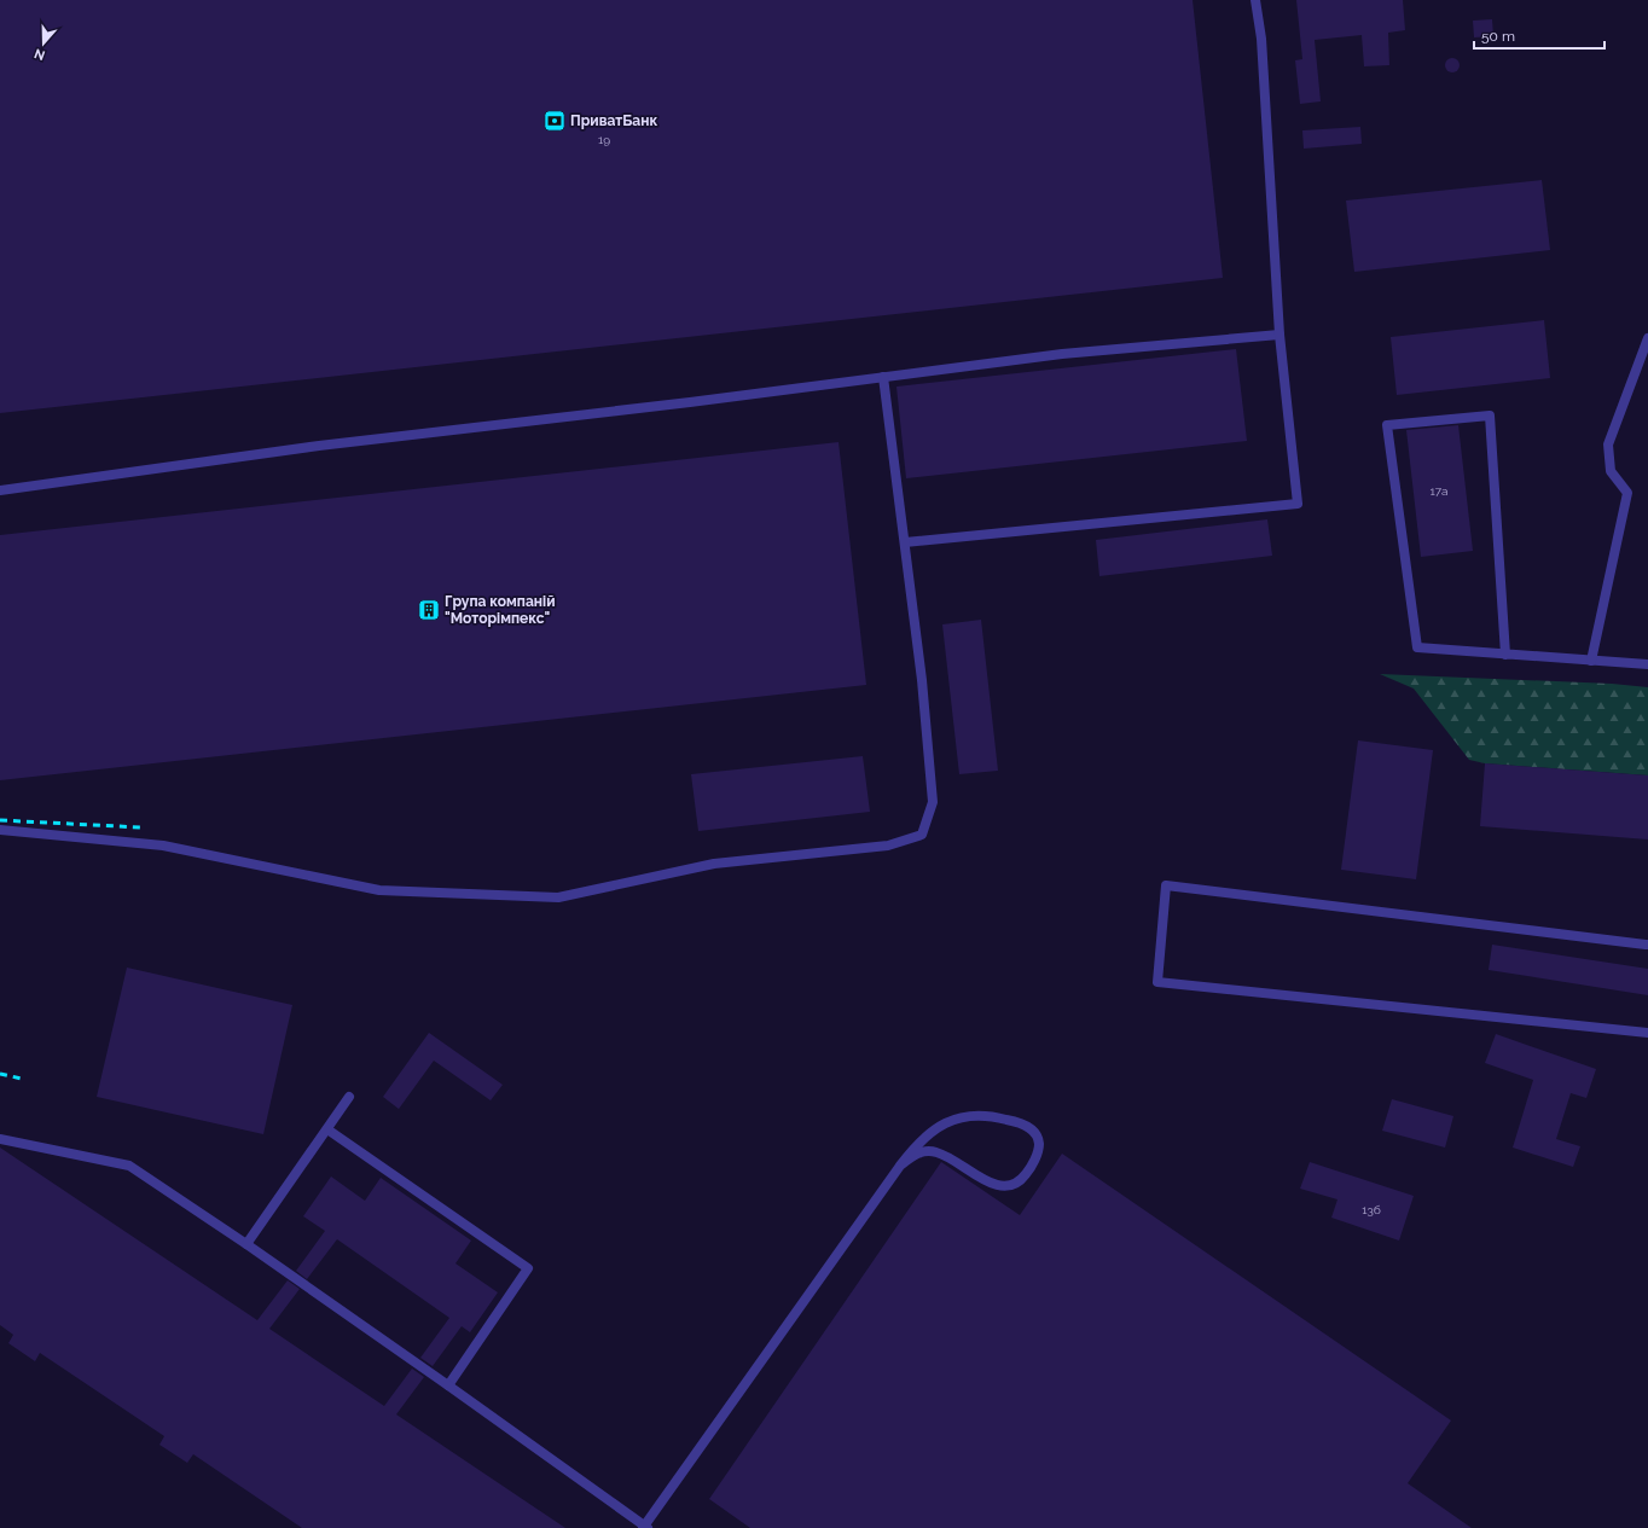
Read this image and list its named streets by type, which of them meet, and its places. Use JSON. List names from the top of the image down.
{
  "places": {
    "bank": ["ПриватБанк"],
    "building": ["Група компаній \"Моторімпекс\""]
  },
  "house_numbers": ["19", "17а", "13б"],
  "scale_bar": "50 m",
  "north": "bottom"
}
